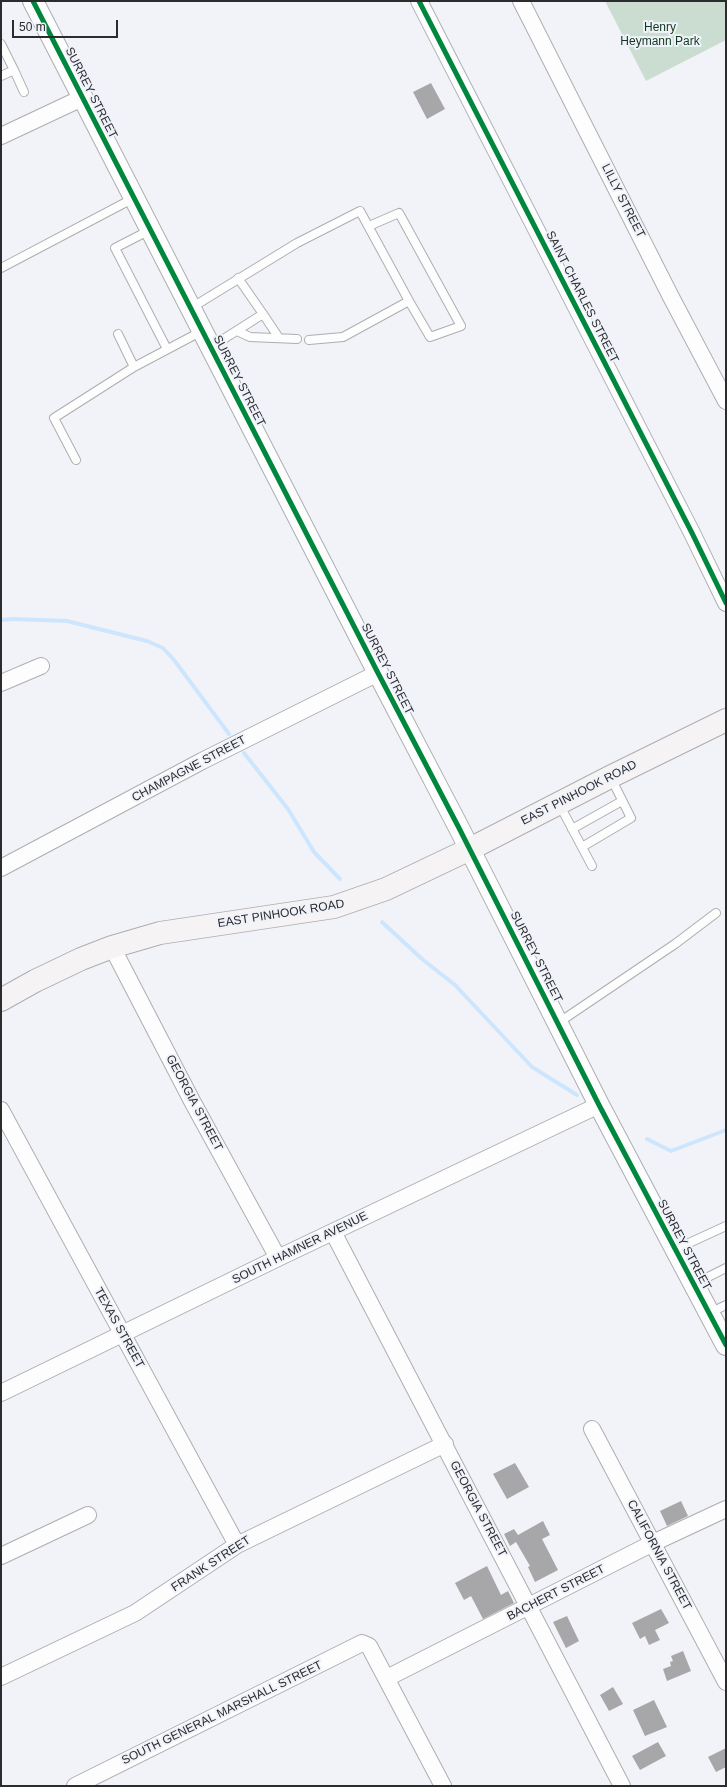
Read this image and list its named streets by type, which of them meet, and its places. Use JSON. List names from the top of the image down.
{
  "streets": {
    "main road": ["EAST PINHOOK ROAD"],
    "street": [
      "SURREY STREET",
      "LILLY STREET",
      "SAINT CHARLES STREET",
      "CHAMPAGNE STREET",
      "GEORGIA STREET",
      "SOUTH HAMNER AVENUE",
      "TEXAS STREET",
      "CALIFORNIA STREET",
      "FRANK STREET",
      "BACHERT STREET",
      "SOUTH GENERAL MARSHALL STREET"
    ]
  },
  "crossings": [
    ["SURREY STREET", "CHAMPAGNE STREET"],
    ["SURREY STREET", "EAST PINHOOK ROAD"],
    ["SURREY STREET", "SOUTH HAMNER AVENUE"],
    ["EAST PINHOOK ROAD", "GEORGIA STREET"],
    ["GEORGIA STREET", "SOUTH HAMNER AVENUE"],
    ["GEORGIA STREET", "FRANK STREET"],
    ["GEORGIA STREET", "BACHERT STREET"],
    ["SOUTH HAMNER AVENUE", "TEXAS STREET"],
    ["TEXAS STREET", "FRANK STREET"],
    ["CALIFORNIA STREET", "BACHERT STREET"],
    ["BACHERT STREET", "SOUTH GENERAL MARSHALL STREET"]
  ],
  "parks": ["Henry Heymann Park"],
  "scale_bar": "50 m"
}
